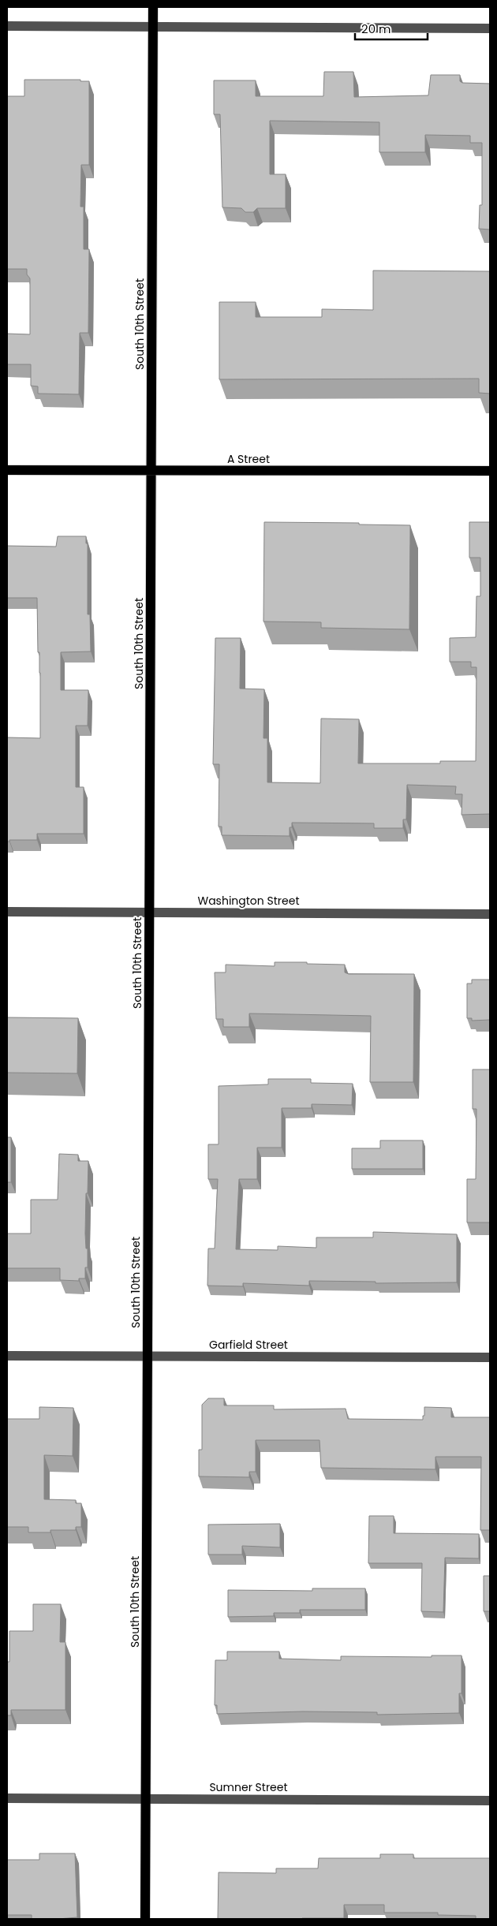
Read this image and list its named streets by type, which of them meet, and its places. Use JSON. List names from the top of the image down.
{
  "streets": {
    "main road": ["South 10th Street", "A Street"],
    "street": ["Washington Street", "Garfield Street", "Sumner Street"]
  },
  "crossings": [
    ["South 10th Street", "A Street"],
    ["South 10th Street", "Washington Street"],
    ["South 10th Street", "Garfield Street"],
    ["South 10th Street", "Sumner Street"]
  ],
  "scale_bar": "20 m"
}
